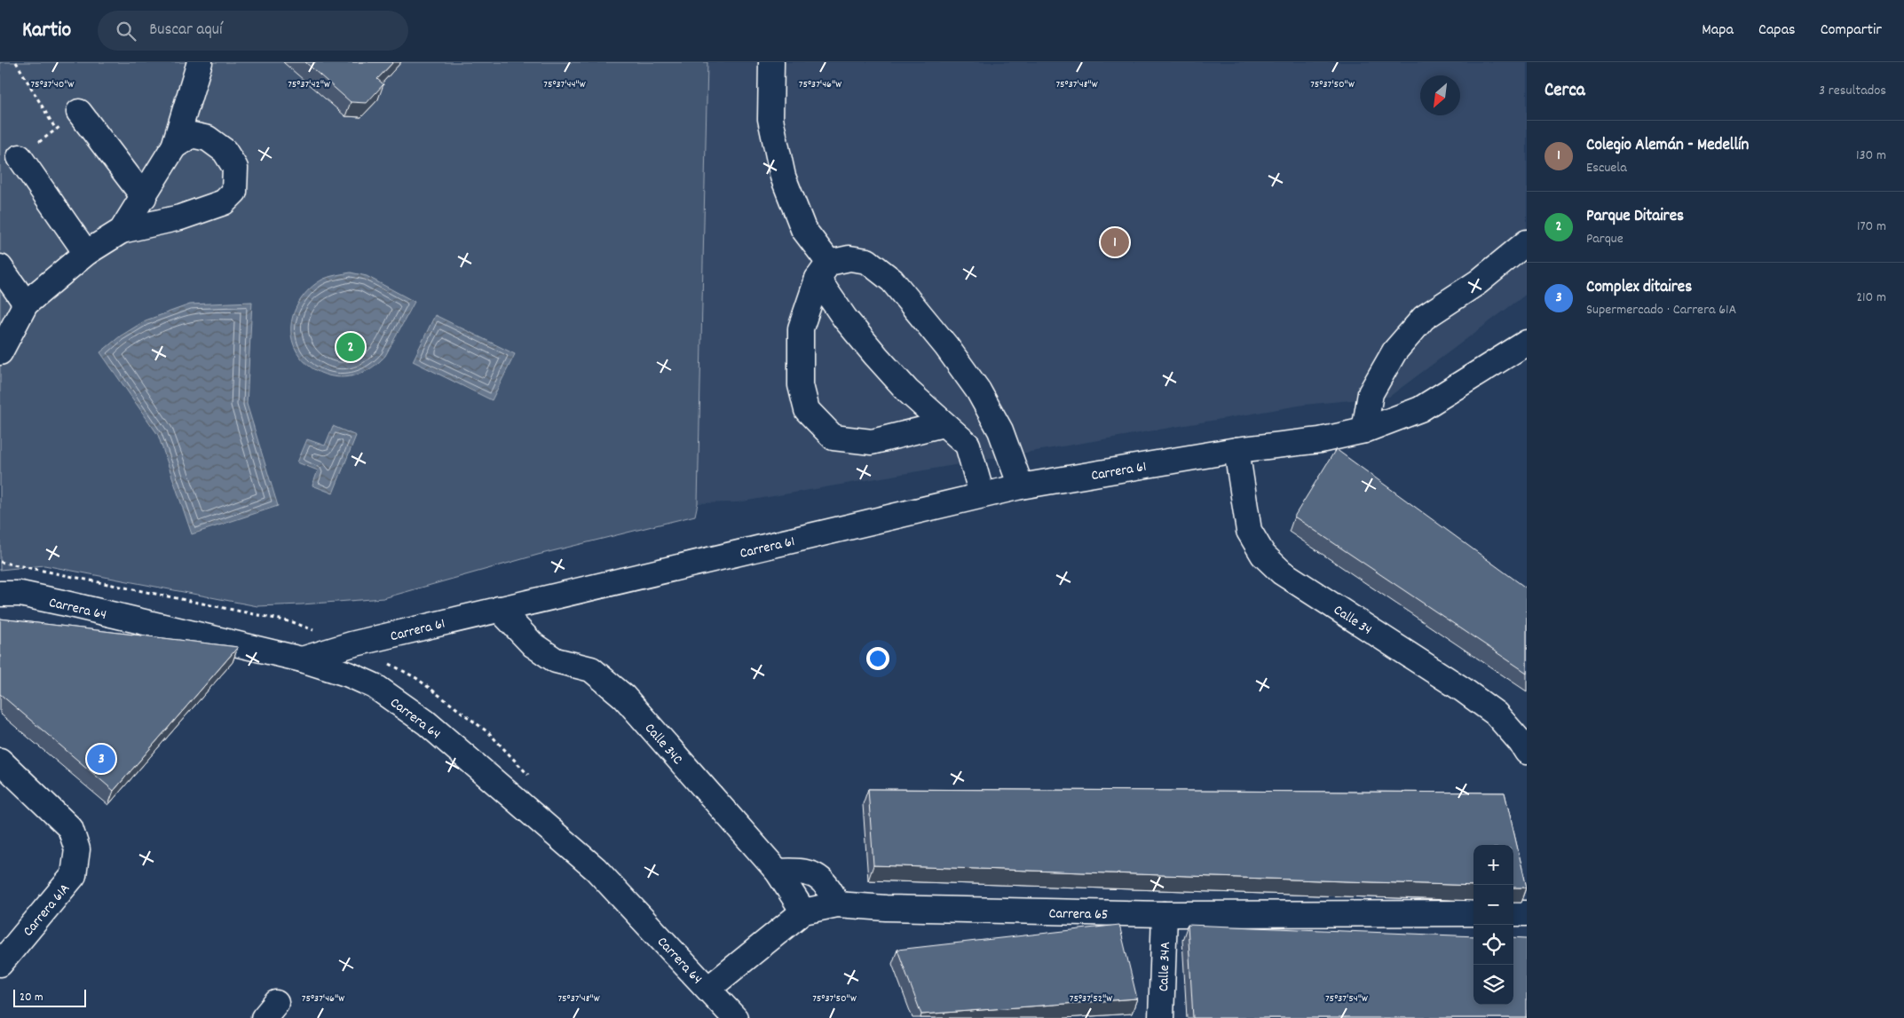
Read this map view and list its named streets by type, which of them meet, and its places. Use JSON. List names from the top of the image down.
{
  "streets": {
    "street": [
      "Carrera 61",
      "Carrera 64",
      "Calle 34",
      "Calle 34C",
      "Carrera 61A",
      "Carrera 65",
      "Calle 34A"
    ]
  },
  "crossings": [
    ["Carrera 61", "Carrera 64"],
    ["Carrera 61", "Calle 34"],
    ["Carrera 61", "Calle 34C"],
    ["Carrera 64", "Carrera 65"],
    ["Calle 34C", "Carrera 65"],
    ["Carrera 65", "Calle 34A"]
  ],
  "scale_bar": "20 m",
  "north": "bottom left",
  "page": {
    "header": "Kartio",
    "search": "Buscar aquí",
    "nav": ["Mapa", "Capas", "Compartir"],
    "heading": ["Cerca", "3 resultados"],
    "list": [
      {
        "mark": "1",
        "name": "Colegio Alemán - Medellín",
        "note": "Escuela",
        "value": "130 m"
      },
      {
        "mark": "2",
        "name": "Parque Ditaires",
        "note": "Parque",
        "value": "170 m"
      },
      {
        "mark": "3",
        "name": "Complex ditaires",
        "note": "Supermercado · Carrera 61A",
        "value": "210 m"
      }
    ],
    "pins": ["1", "2", "3"],
    "map_buttons": ["+", "−"],
    "scale": "20 m"
  },
  "coordinates": [
    "75°37'40\"W",
    "75°37'42\"W",
    "75°37'44\"W",
    "75°37'46\"W",
    "75°37'48\"W",
    "75°37'50\"W",
    "75°37'52\"W",
    "75°37'54\"W"
  ]
}
